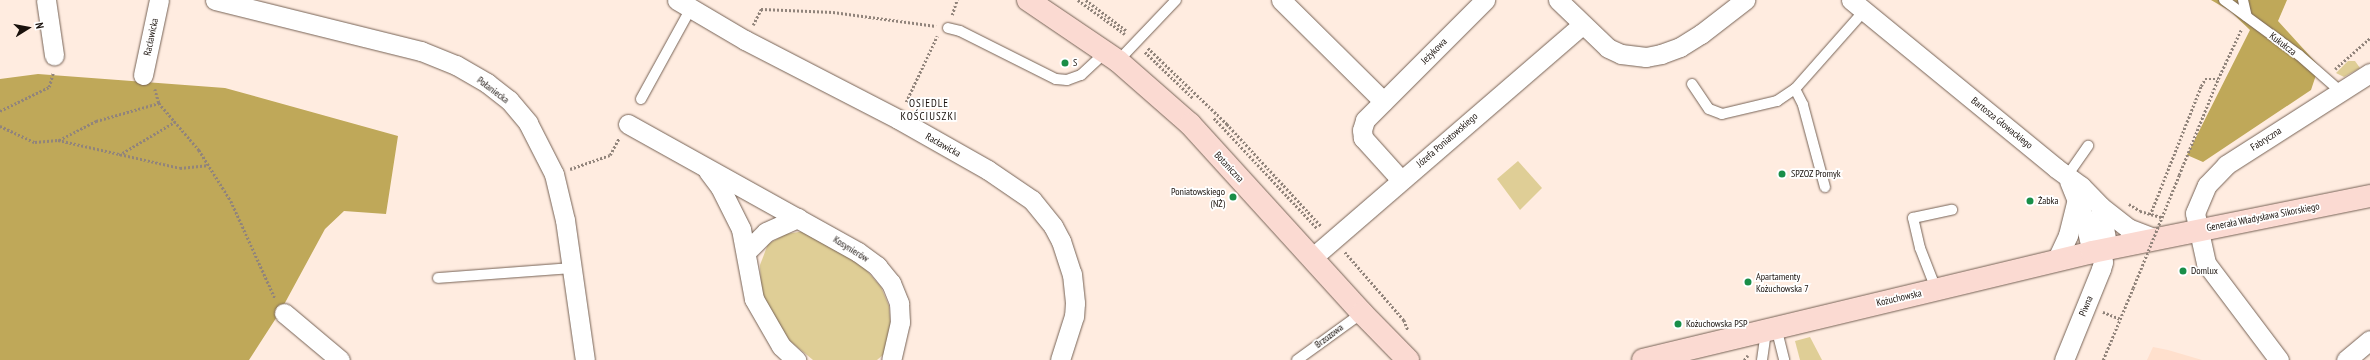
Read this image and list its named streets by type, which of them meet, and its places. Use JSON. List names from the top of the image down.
{
  "streets": {
    "main road": ["Botaniczna", "Generała Władysława Sikorskiego", "Kożuchowska"],
    "street": [
      "Racławicka",
      "Jeżykowa",
      "Połaniecka",
      "Bartosza Głowackiego",
      "Fabryczna",
      "Józefa Poniatowskiego",
      "Kosynierów",
      "Piwna"
    ],
    "lane": ["Kukułcza", "Brzozowa"]
  },
  "crossings": [
    ["Kukułcza", "Fabryczna"],
    ["Jeżykowa", "Józefa Poniatowskiego"],
    ["Bartosza Głowackiego", "Generała Władysława Sikorskiego"],
    ["Bartosza Głowackiego", "Kożuchowska"],
    ["Fabryczna", "Generała Władysława Sikorskiego"],
    ["Józefa Poniatowskiego", "Botaniczna"],
    ["Botaniczna", "Brzozowa"],
    ["Generała Władysława Sikorskiego", "Kożuchowska"],
    ["Kożuchowska", "Piwna"]
  ],
  "districts": ["OSIEDLE KOŚCIUSZKI"],
  "places": [
    "S",
    "SPZOZ Promyk",
    "Poniatowskiego (NŻ)",
    "Żabka",
    "Domlux",
    "Apartamenty Kożuchowska 7",
    "Kożuchowska PSP"
  ],
  "north": "right"
}
